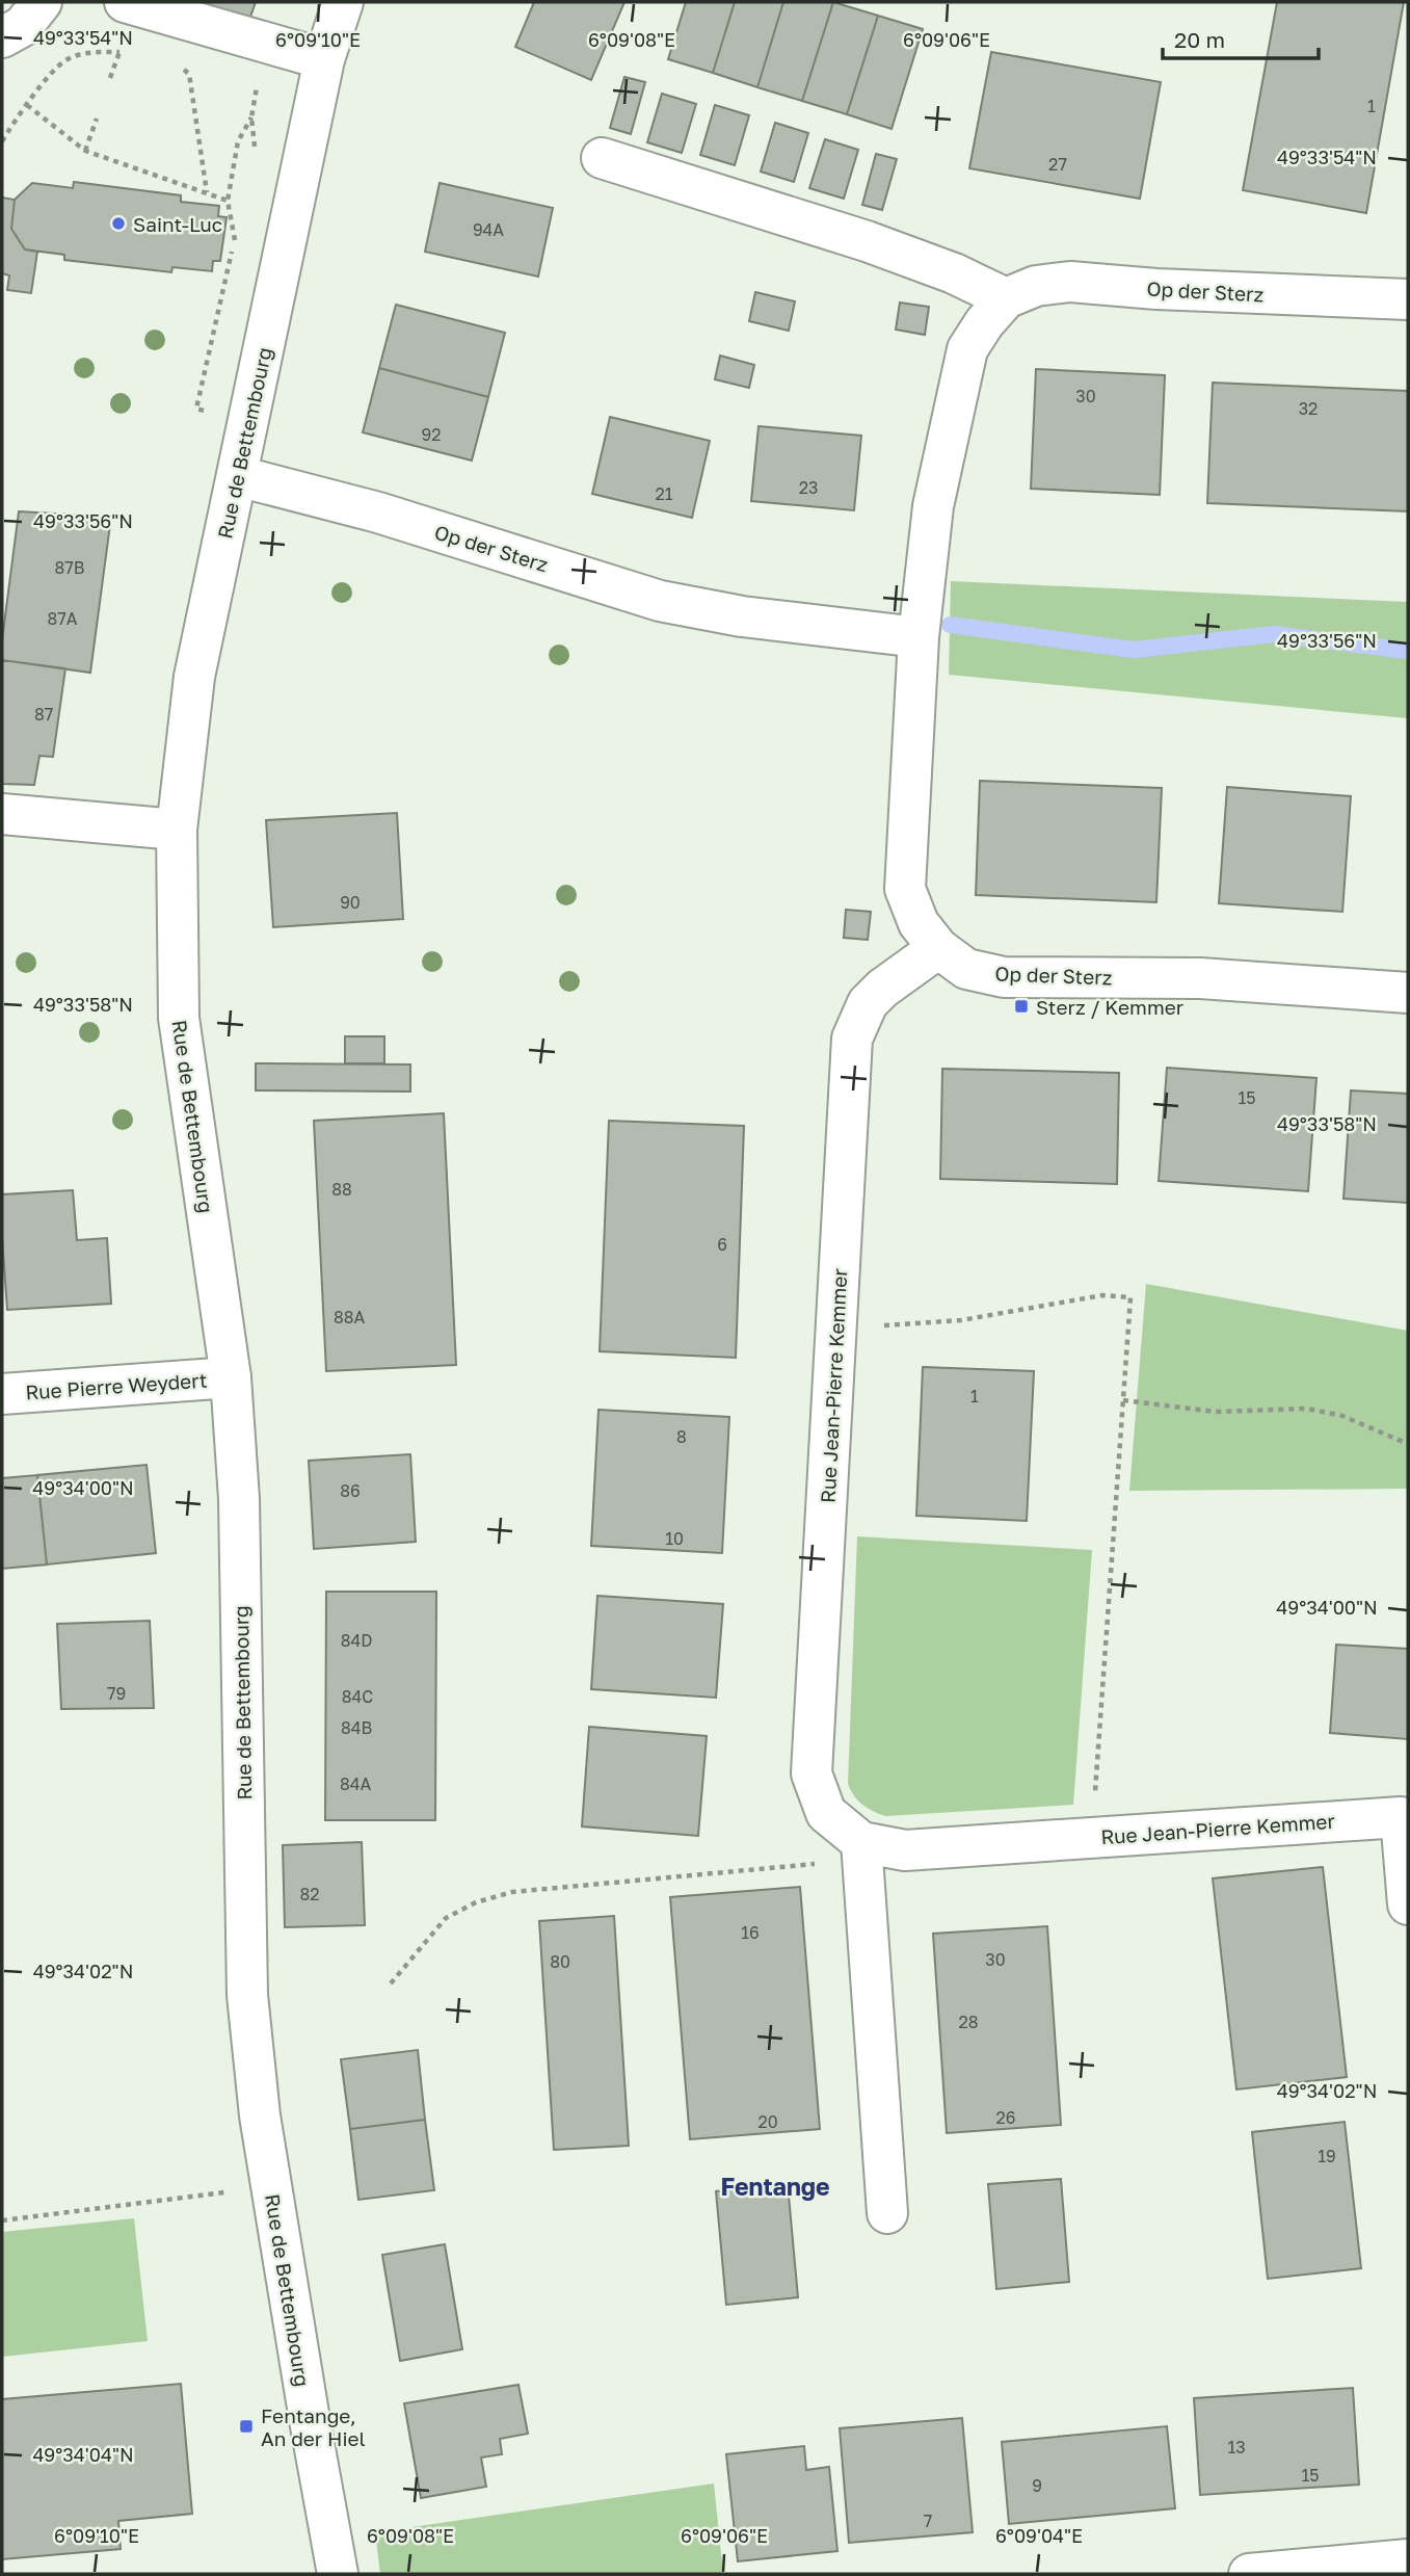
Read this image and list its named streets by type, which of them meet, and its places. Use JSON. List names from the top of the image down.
{
  "streets": {
    "street": [
      "Op der Sterz",
      "Rue de Bettembourg",
      "Rue Pierre Weydert",
      "Rue Jean-Pierre Kemmer"
    ]
  },
  "crossings": [
    ["Op der Sterz", "Rue de Bettembourg"],
    ["Op der Sterz", "Rue Jean-Pierre Kemmer"],
    ["Rue de Bettembourg", "Rue Pierre Weydert"]
  ],
  "districts": ["Fentange"],
  "places": {
    "other": ["Saint-Luc"],
    "transit": ["Sterz / Kemmer", "Fentange, An der Hiel"]
  },
  "house_numbers": [
    "1",
    "27",
    "94A",
    "30",
    "32",
    "92",
    "23",
    "21",
    "87B",
    "87A",
    "87",
    "90",
    "15",
    "88",
    "6",
    "88A",
    "1",
    "8",
    "86",
    "10",
    "84D",
    "79",
    "84C",
    "84B",
    "84A",
    "82",
    "16",
    "30",
    "80",
    "28",
    "26",
    "20",
    "19",
    "13",
    "15",
    "9",
    "7"
  ],
  "scale_bar": "20 m",
  "coordinates": [
    "49°33'54\"N",
    "6°09'10\"E",
    "6°09'08\"E",
    "6°09'06\"E",
    "49°33'56\"N",
    "49°33'58\"N",
    "49°34'00\"N",
    "49°34'02\"N",
    "49°34'04\"N",
    "6°09'04\"E"
  ]
}
